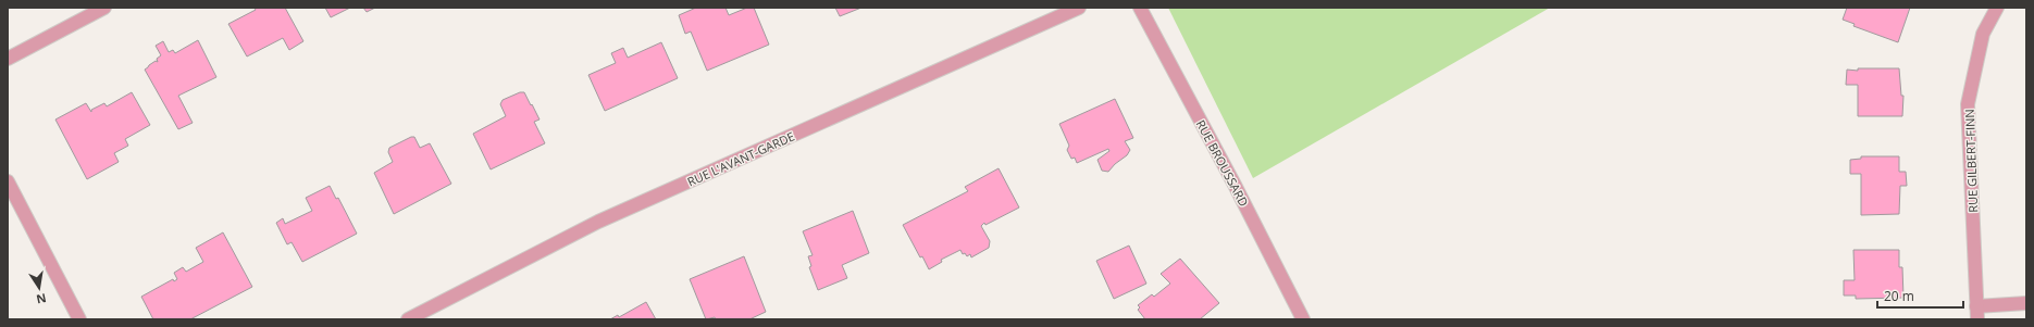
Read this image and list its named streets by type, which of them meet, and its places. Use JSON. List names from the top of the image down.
{
  "streets": {
    "street": ["RUE L'AVANT-GARDE", "RUE GILBERT-FINN", "RUE BROUSSARD"]
  },
  "scale_bar": "20 m",
  "north": "bottom"
}
